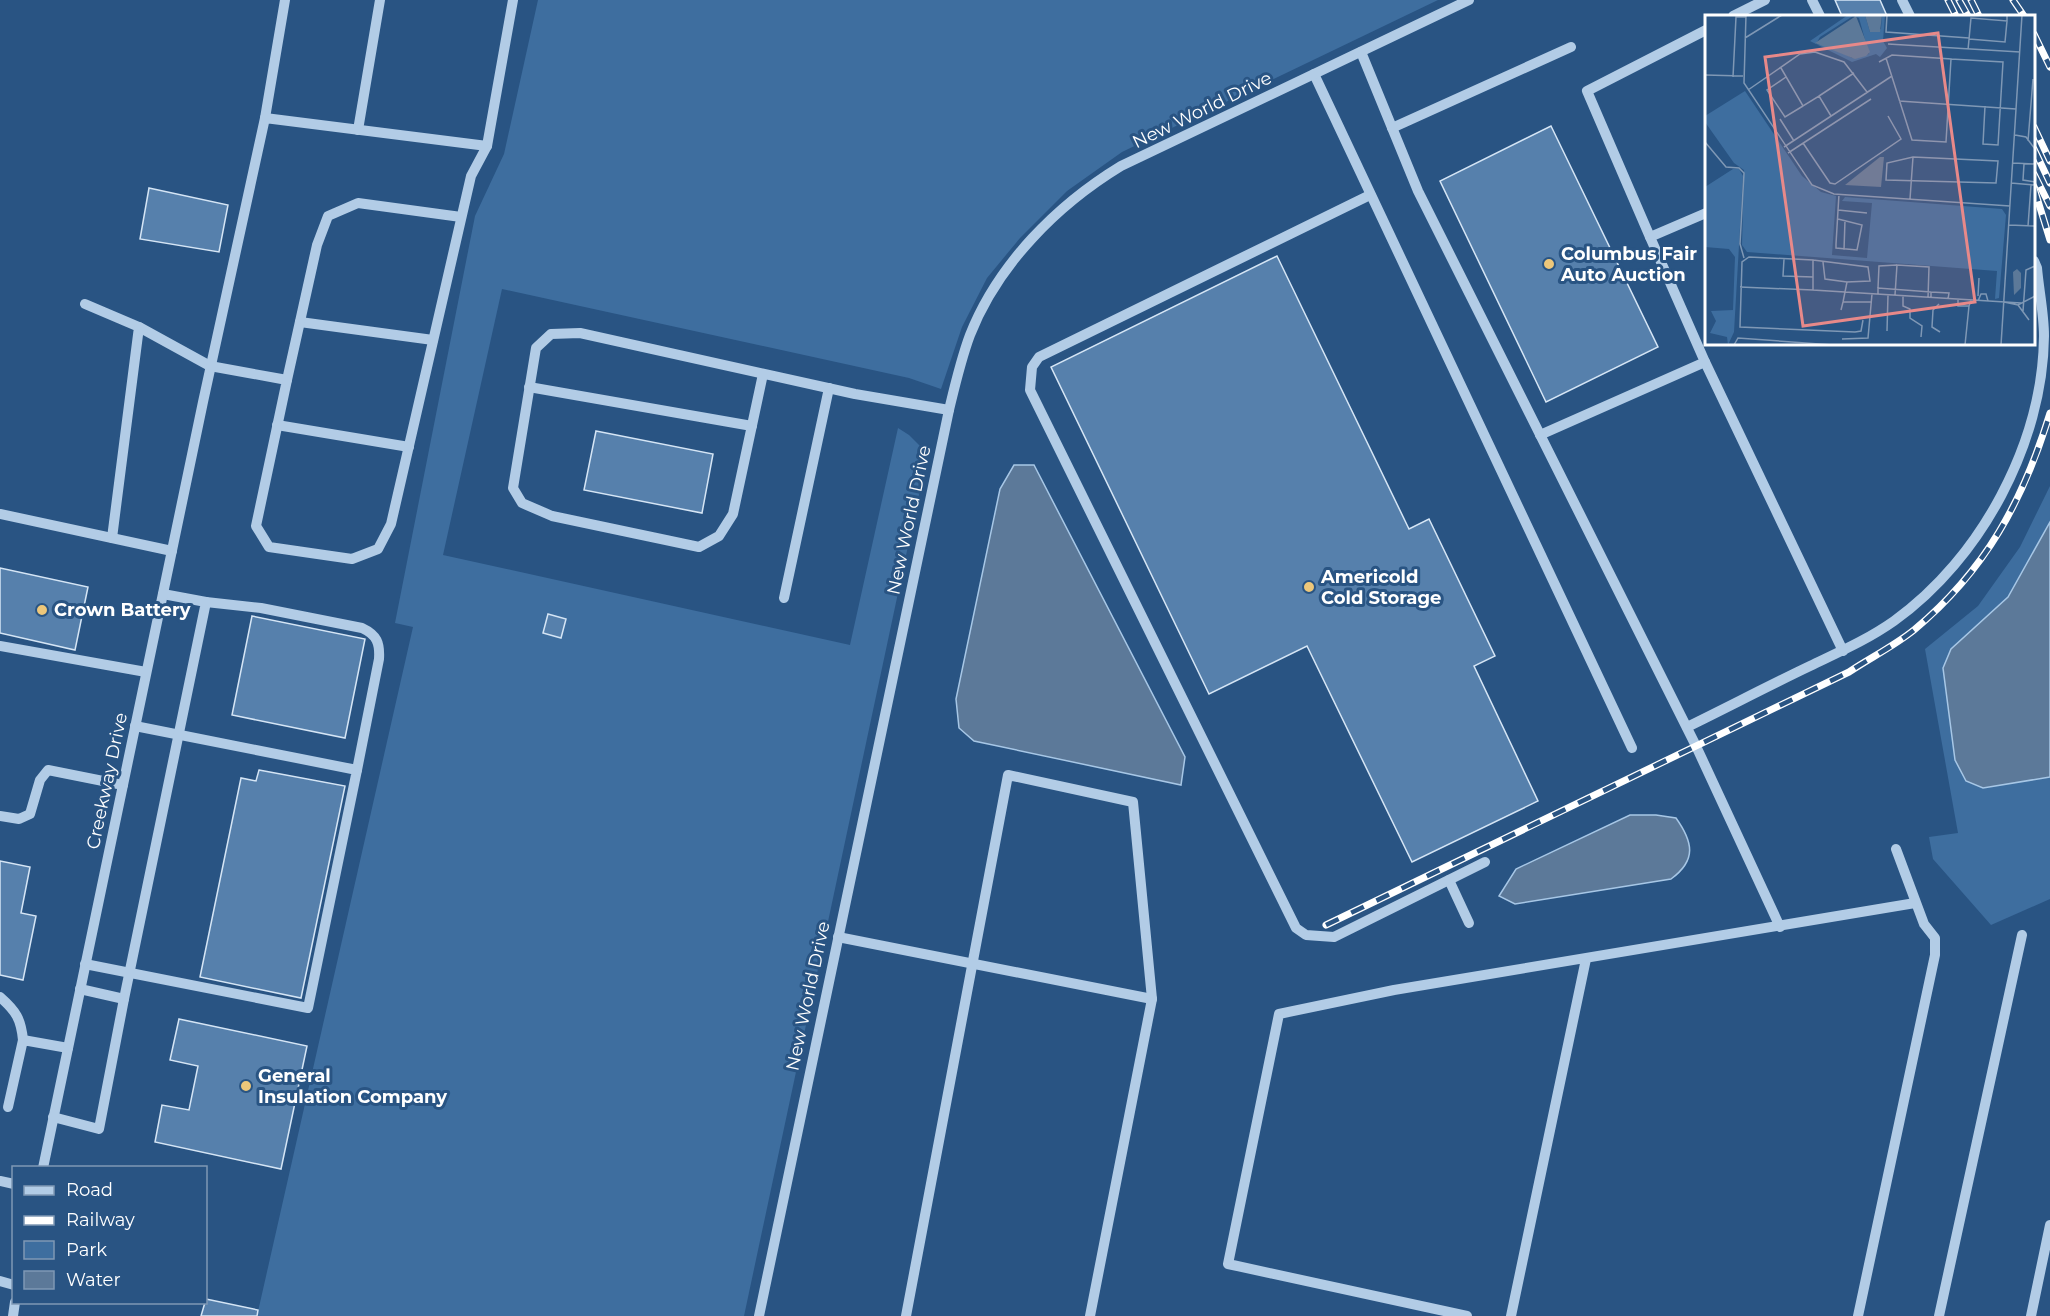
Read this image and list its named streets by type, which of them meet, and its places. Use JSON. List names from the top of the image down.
{
  "streets": {
    "street": ["New World Drive", "Creekway Drive"]
  },
  "places": [
    "Columbus Fair Auto Auction",
    "Americold Cold Storage",
    "Crown Battery",
    "General Insulation Company"
  ],
  "legend": [
    "Road",
    "Railway",
    "Park",
    "Water"
  ]
}
